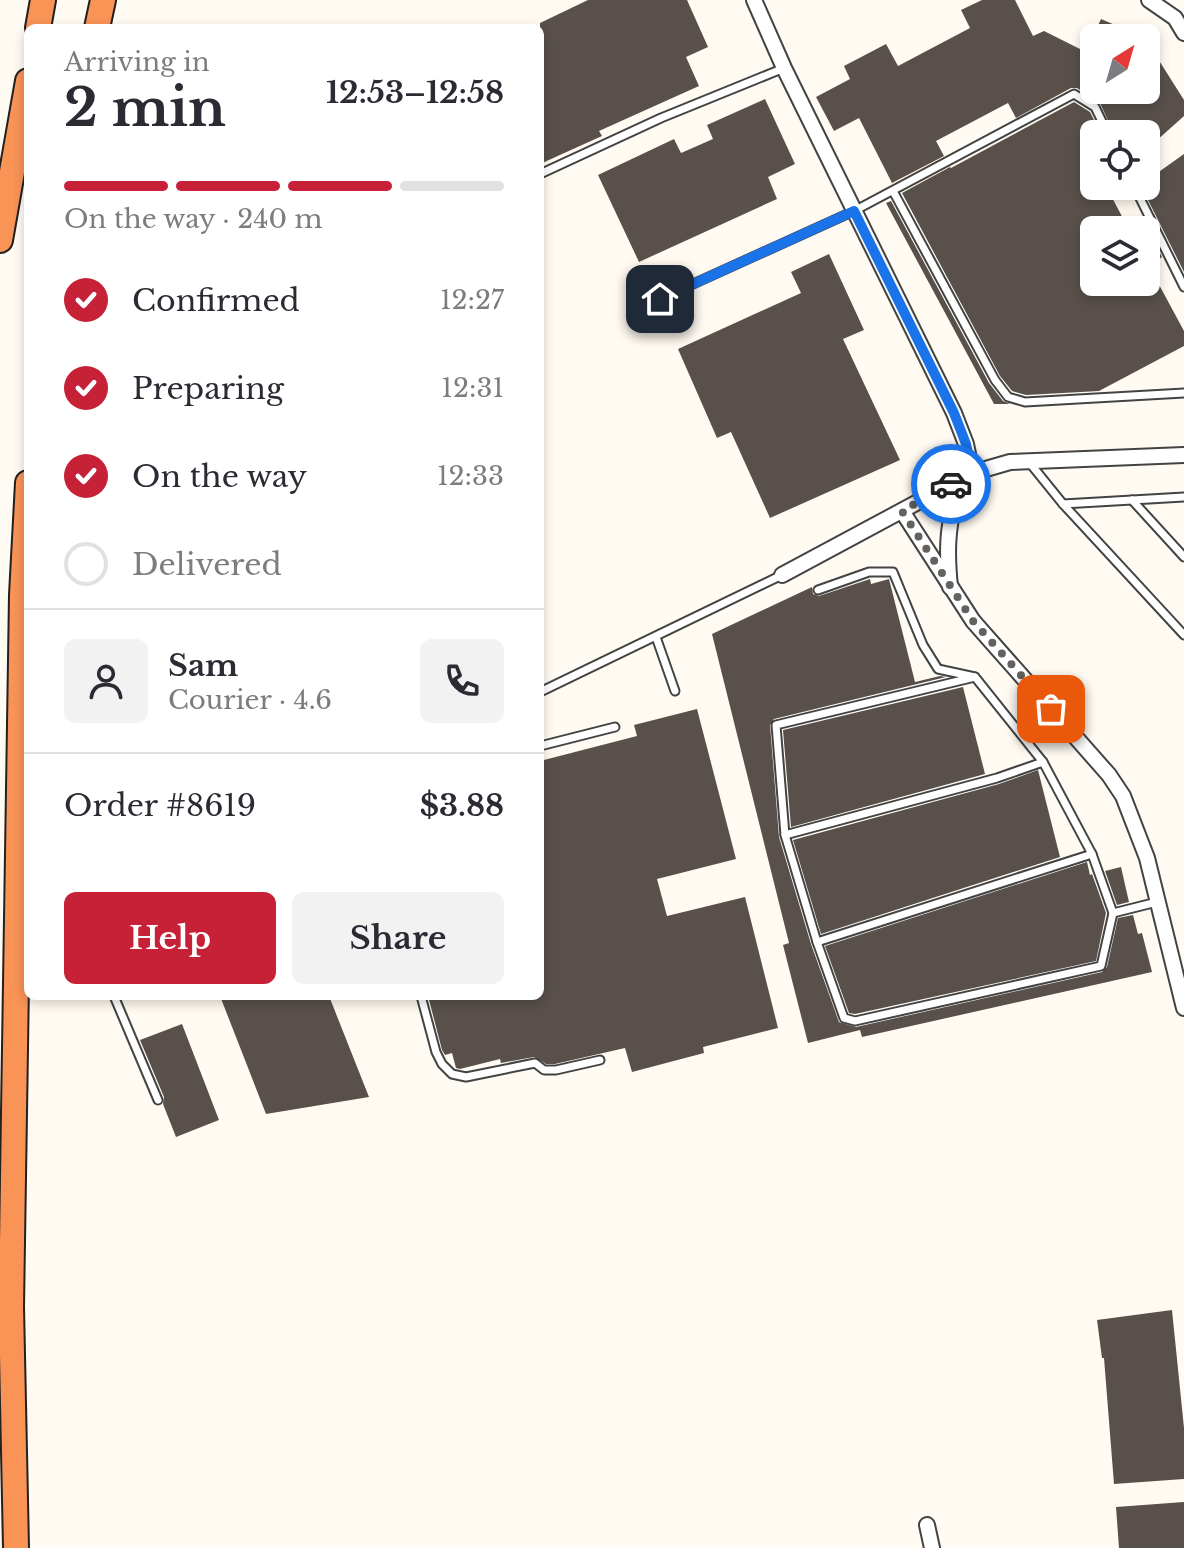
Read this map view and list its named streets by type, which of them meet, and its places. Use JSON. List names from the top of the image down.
{
  "north": "top right",
  "page": {
    "heading": ["2 min", "Arriving in", "12:53–12:58"],
    "panel": [
      "Sam",
      "Courier · 4.6",
      "Order #8619",
      "$3.88"
    ],
    "bar": "On the way · 240 m",
    "list": [
      ["Confirmed", "12:27"],
      ["Preparing", "12:31"],
      ["On the way", "12:33"],
      "Delivered"
    ],
    "buttons": ["Help", "Share"]
  }
}
